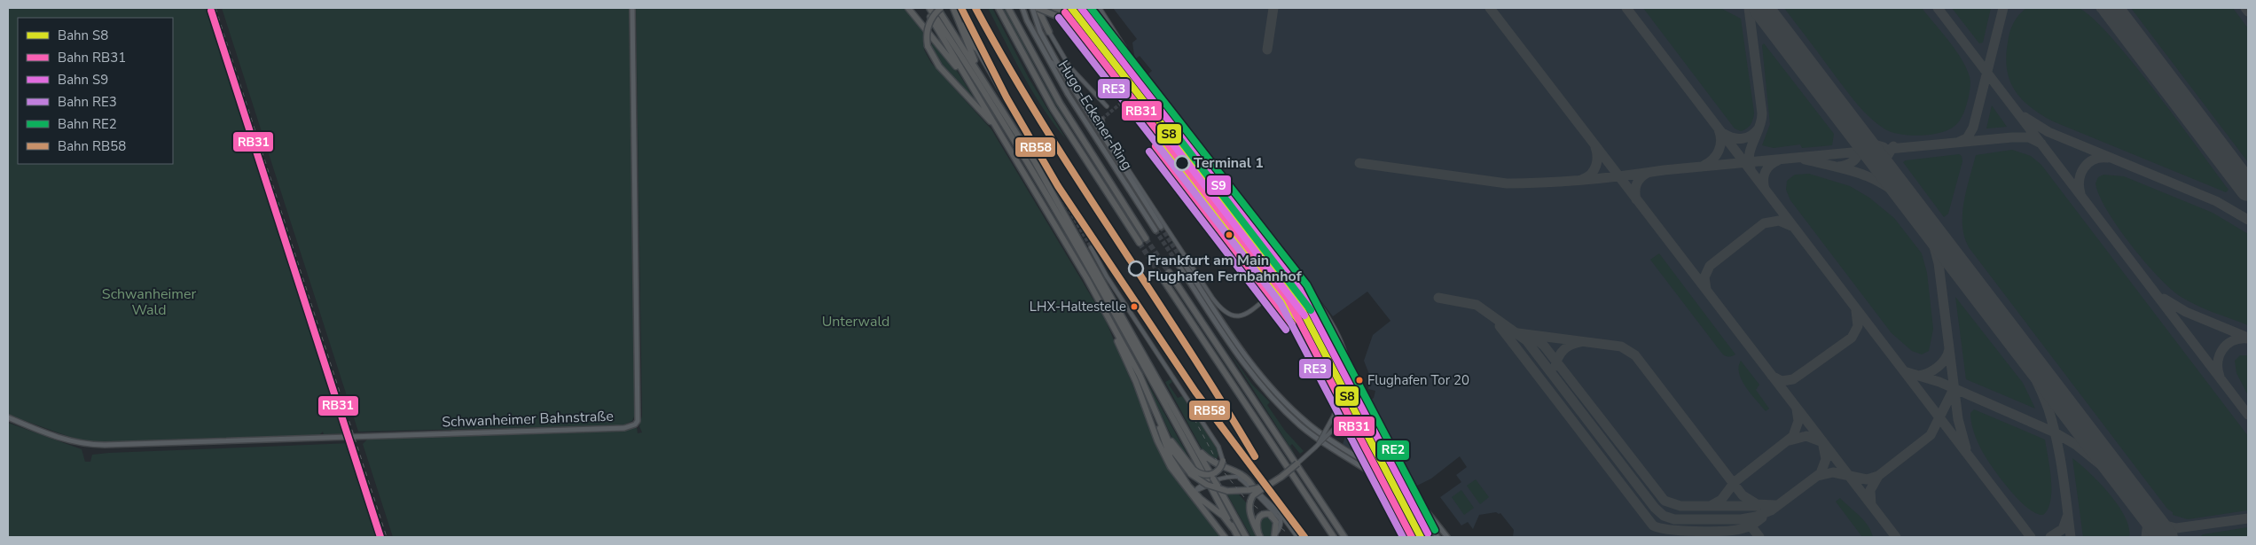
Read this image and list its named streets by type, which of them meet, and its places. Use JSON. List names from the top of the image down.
{
  "streets": {
    "street": ["Hugo-Eckener-Ring", "Schwanheimer Bahnstraße"]
  },
  "parks": ["Schwanheimer Wald", "Unterwald"],
  "places": [
    "Terminal 1",
    "Frankfurt am Main Flughafen Fernbahnhof",
    "LHX-Haltestelle",
    "Flughafen Tor 20"
  ],
  "lines": [
    "rail line S8",
    "rail line S9",
    "rail line RE2",
    "rail line RB58",
    "rail line RB31",
    "rail line RE3"
  ],
  "legend": [
    "Bahn S8",
    "Bahn RB31",
    "Bahn S9",
    "Bahn RE3",
    "Bahn RE2",
    "Bahn RB58"
  ]
}
